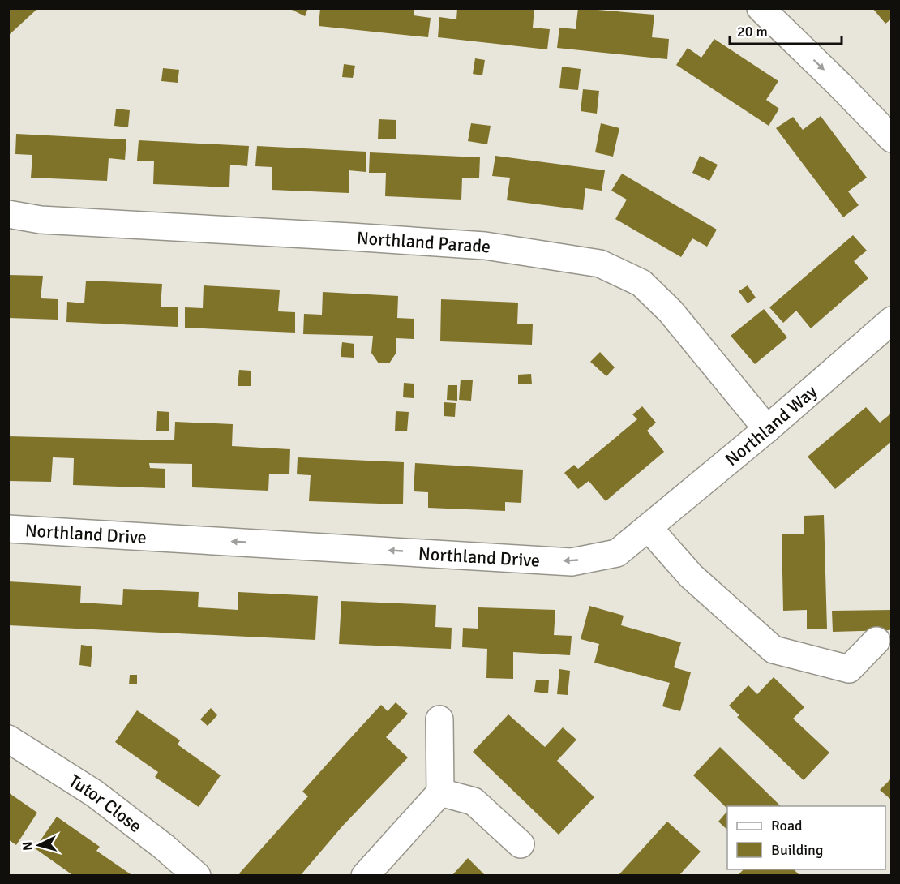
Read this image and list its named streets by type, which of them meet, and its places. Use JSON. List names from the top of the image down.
{
  "streets": {
    "street": [
      "Northland Parade",
      "Northland Way",
      "Northland Drive",
      "Tutor Close"
    ]
  },
  "crossings": [
    ["Northland Parade", "Northland Way"],
    ["Northland Way", "Northland Drive"]
  ],
  "one_way": ["Northland Drive"],
  "legend": ["Road", "Building"],
  "scale_bar": "20 m",
  "north": "left"
}
